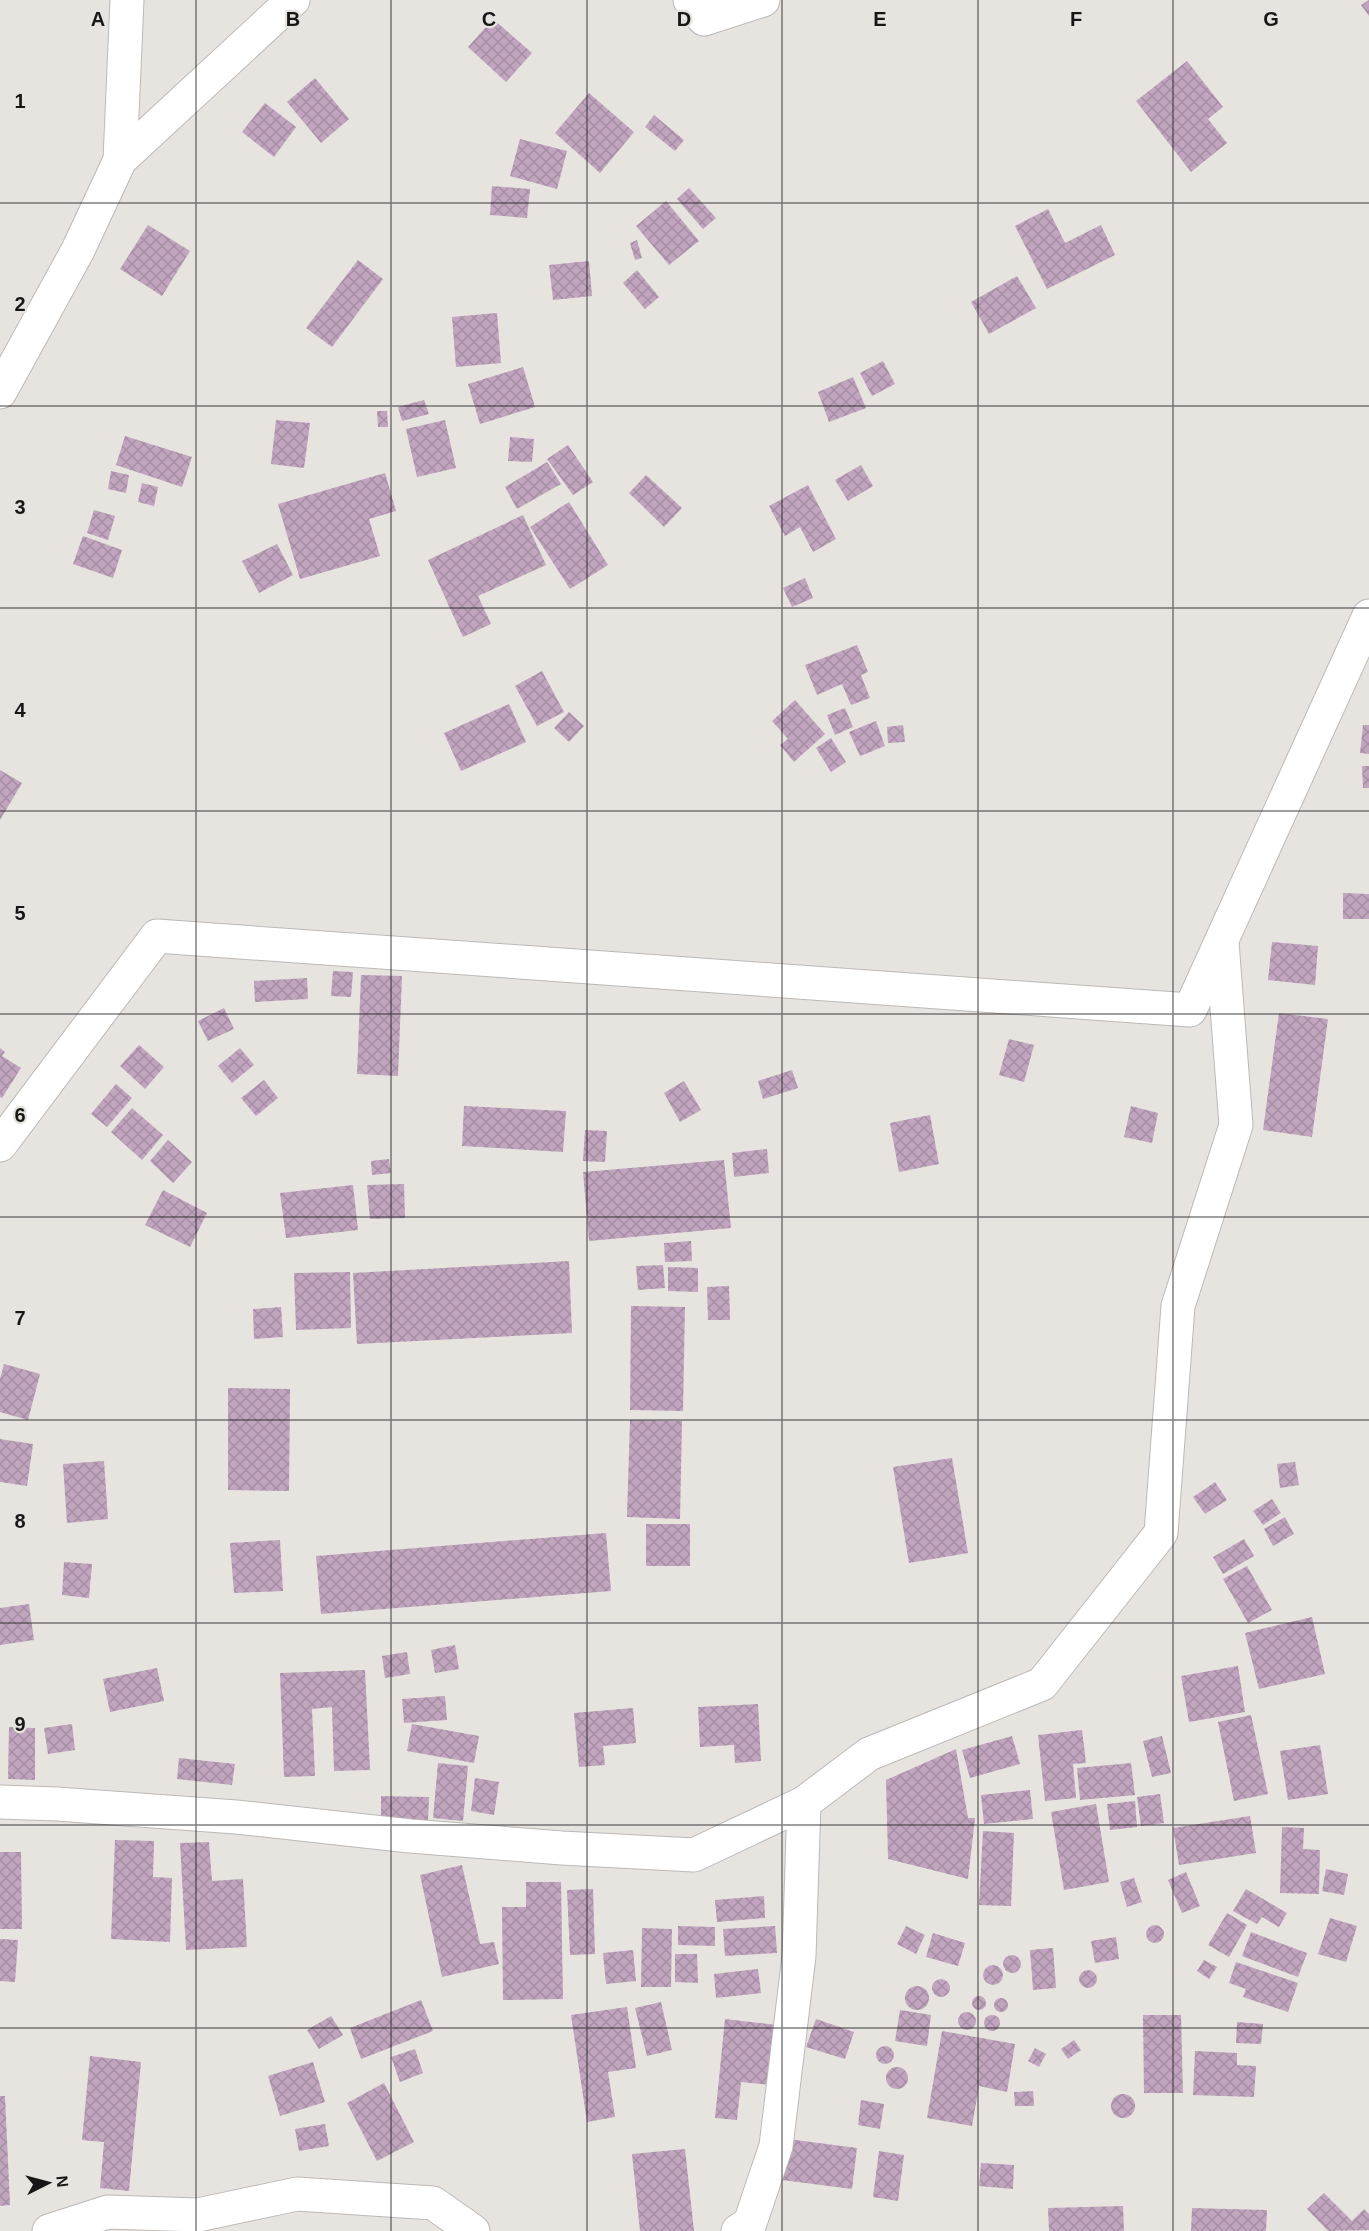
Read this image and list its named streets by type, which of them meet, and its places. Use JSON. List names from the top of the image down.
{
  "north": "right",
  "grid": {
    "columns": [
      "A",
      "B",
      "C",
      "D",
      "E",
      "F",
      "G"
    ],
    "rows": [
      "1",
      "2",
      "3",
      "4",
      "5",
      "6",
      "7",
      "8",
      "9"
    ]
  }
}
